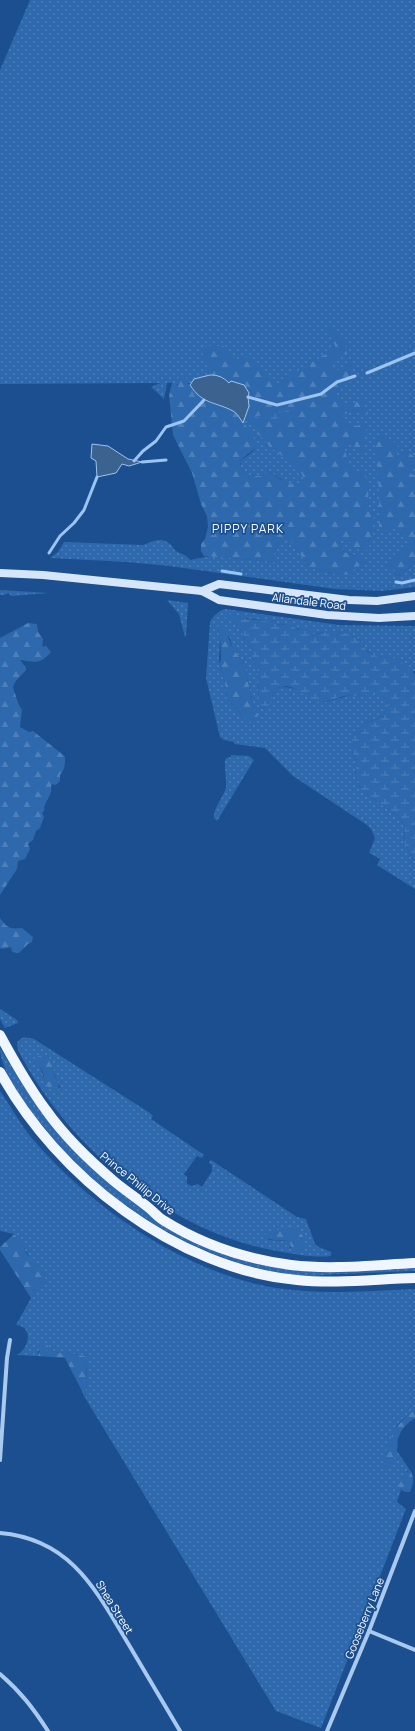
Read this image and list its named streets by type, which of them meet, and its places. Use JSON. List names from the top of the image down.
{
  "streets": {
    "main road": ["Allandale Road", "Prince Phillip Drive"],
    "street": ["Shea Street", "Gooseberry Lane"]
  },
  "districts": ["PIPPY PARK"]
}
